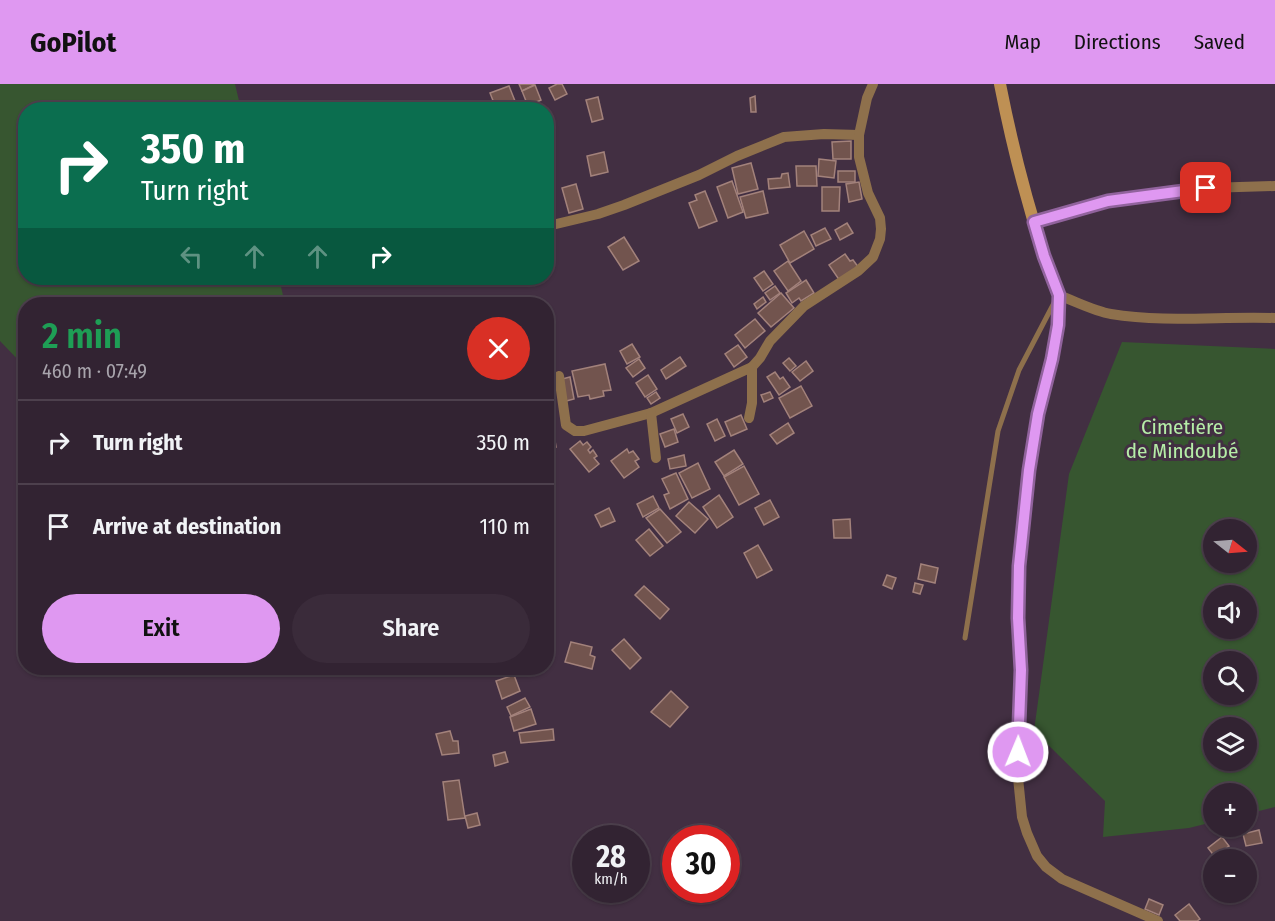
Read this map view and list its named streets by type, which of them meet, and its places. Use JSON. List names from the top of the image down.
{
  "parks": ["Cimetière de Mindoubé"],
  "north": "right",
  "page": {
    "header": "GoPilot",
    "nav": ["Map", "Directions", "Saved"],
    "turn": ["350 m", "Turn right"],
    "heading": ["2 min", "460 m · 07:49"],
    "list": [
      {
        "name": "Turn right",
        "value": "350 m"
      },
      {
        "name": "Arrive at destination",
        "value": "110 m"
      }
    ],
    "map_buttons": ["+", "−"],
    "buttons": ["Exit", "Share"],
    "speed": "28 km/h",
    "limit": "30"
  }
}
